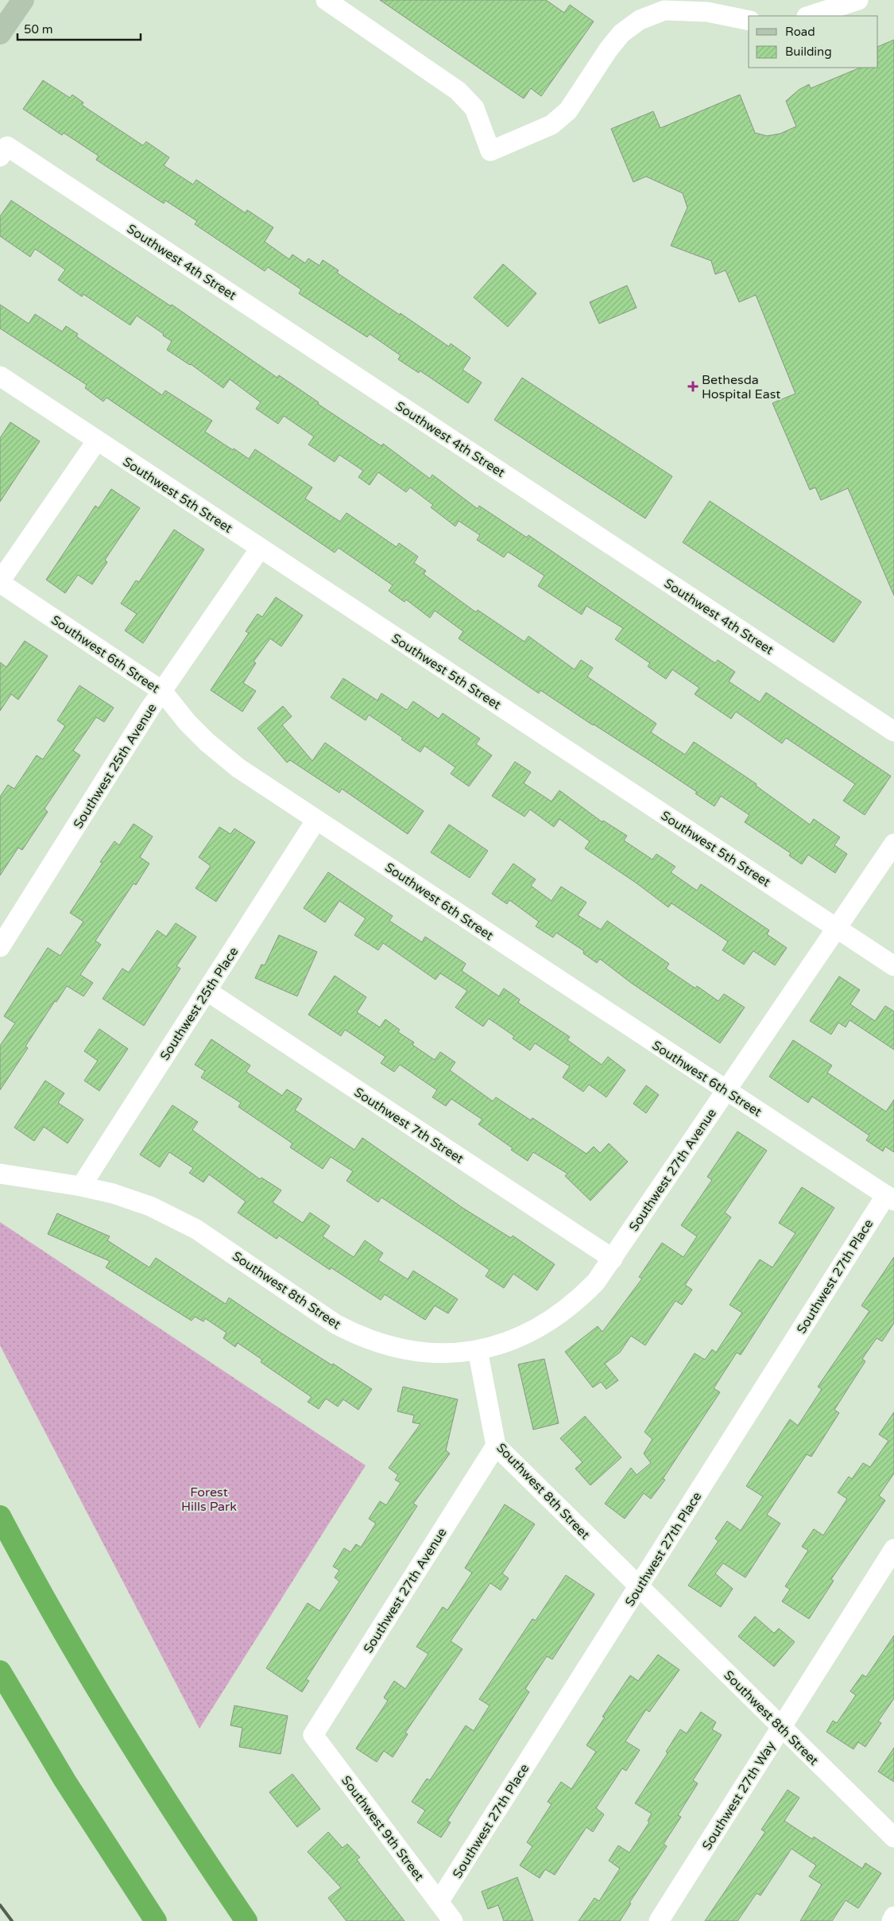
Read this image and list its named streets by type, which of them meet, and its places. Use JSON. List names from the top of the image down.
{
  "streets": {
    "street": [
      "Southwest 4th Street",
      "Southwest 5th Street",
      "Southwest 6th Street",
      "Southwest 25th Avenue",
      "Southwest 25th Place",
      "Southwest 7th Street",
      "Southwest 27th Avenue",
      "Southwest 27th Place",
      "Southwest 8th Street",
      "Southwest 27th Way",
      "Southwest 9th Street"
    ]
  },
  "crossings": [
    ["Southwest 5th Street", "Southwest 25th Avenue"],
    ["Southwest 5th Street", "Southwest 27th Avenue"],
    ["Southwest 6th Street", "Southwest 25th Avenue"],
    ["Southwest 6th Street", "Southwest 25th Place"],
    ["Southwest 6th Street", "Southwest 27th Avenue"],
    ["Southwest 6th Street", "Southwest 27th Place"],
    ["Southwest 25th Place", "Southwest 7th Street"],
    ["Southwest 25th Place", "Southwest 8th Street"],
    ["Southwest 7th Street", "Southwest 27th Avenue"],
    ["Southwest 27th Avenue", "Southwest 8th Street"],
    ["Southwest 27th Avenue", "Southwest 9th Street"],
    ["Southwest 27th Place", "Southwest 8th Street"],
    ["Southwest 27th Place", "Southwest 9th Street"],
    ["Southwest 8th Street", "Southwest 27th Way"]
  ],
  "parks": ["Forest Hills Park"],
  "places": {
    "health": ["Bethesda Hospital East"]
  },
  "legend": ["Road", "Building"],
  "scale_bar": "50 m"
}
